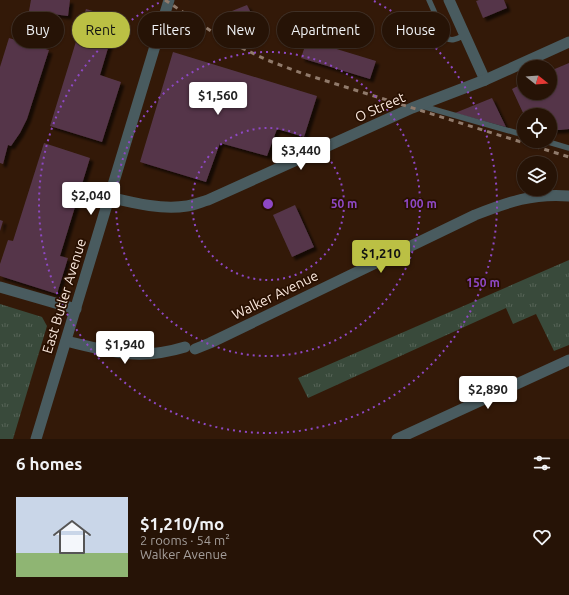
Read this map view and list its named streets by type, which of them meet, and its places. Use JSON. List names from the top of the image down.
{
  "streets": {
    "street": ["O Street", "Walker Avenue", "East Butler Avenue"]
  },
  "crossings": [
    ["O Street", "East Butler Avenue"],
    ["Walker Avenue", "East Butler Avenue"]
  ],
  "north": "right",
  "page": {
    "chip": [
      "Buy",
      "Rent",
      "Filters",
      "New",
      "Apartment",
      "House"
    ],
    "price": [
      "$1,560",
      "$3,440",
      "$2,040",
      "$1,210",
      "$1,940",
      "$2,890"
    ],
    "heading": "6 homes",
    "list": [
      {
        "name": "$1,210/mo",
        "note": "2 rooms · 54 m² · Walker Avenue"
      }
    ]
  },
  "rings": ["50 m", "100 m", "150 m"]
}
